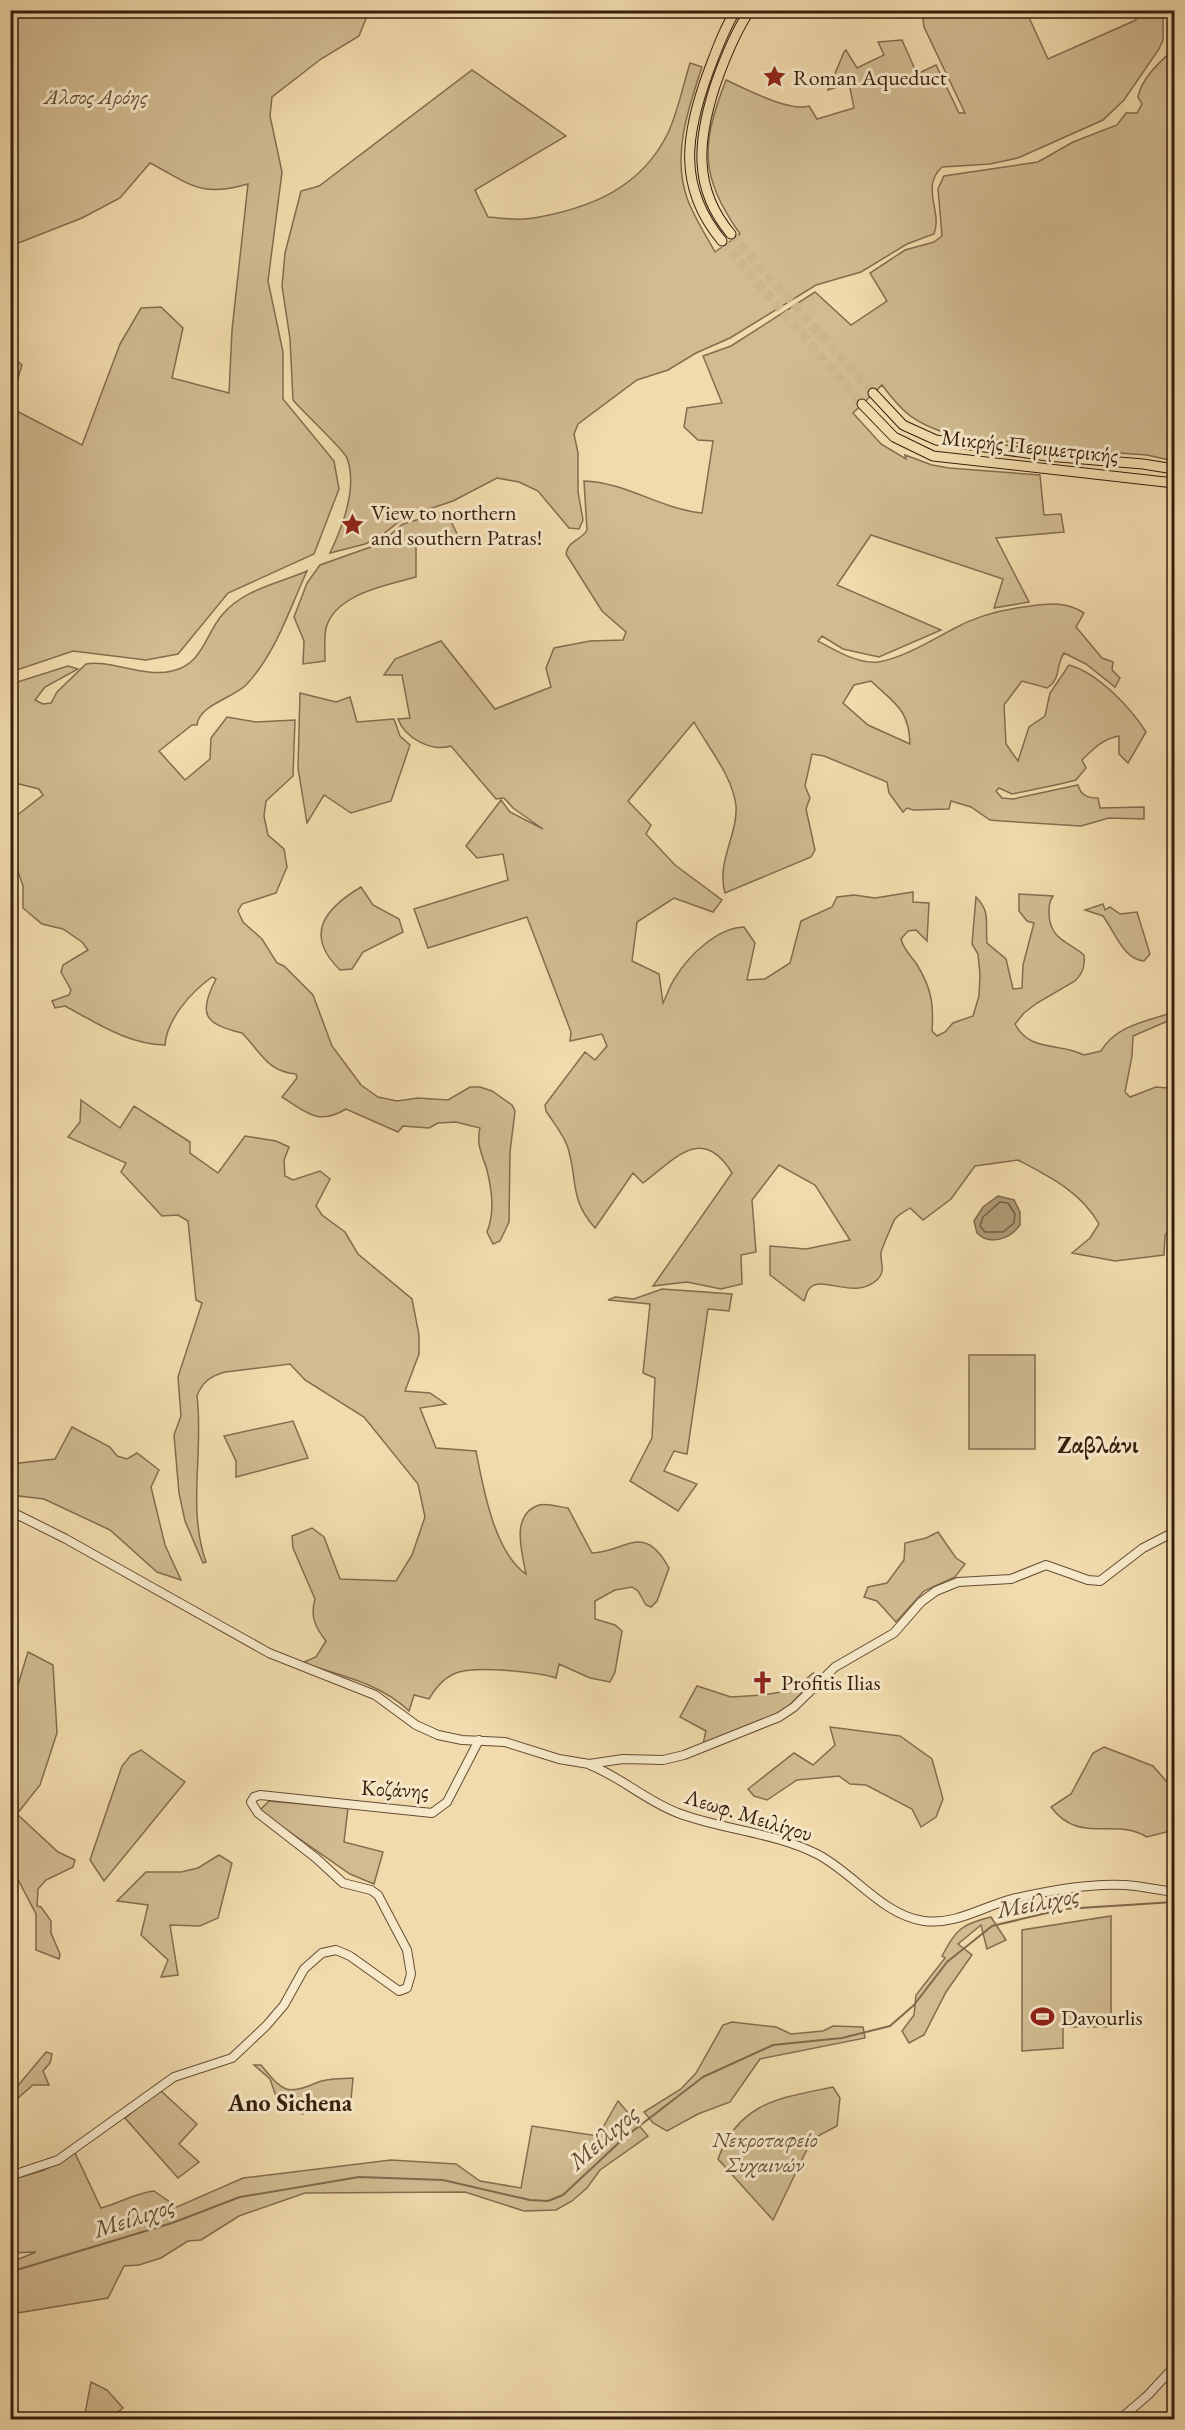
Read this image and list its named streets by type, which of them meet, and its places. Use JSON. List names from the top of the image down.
{
  "streets": {
    "main road": ["Μικρής Περιμετρικής"],
    "street": ["Κοζάνης", "Λεωφ. Μειλίχου"]
  },
  "districts": ["Ζαβλάνι", "Ano Sichena"],
  "water": ["Μείλιχος"],
  "parks": ["Άλσος Αρόης", "Νεκροταφείο Συχαινών"],
  "places": {
    "place": ["Roman Aqueduct", "View to northern and southern Patras!"],
    "church": ["Profitis Ilias"],
    "sports": ["Davourlis"]
  }
}
